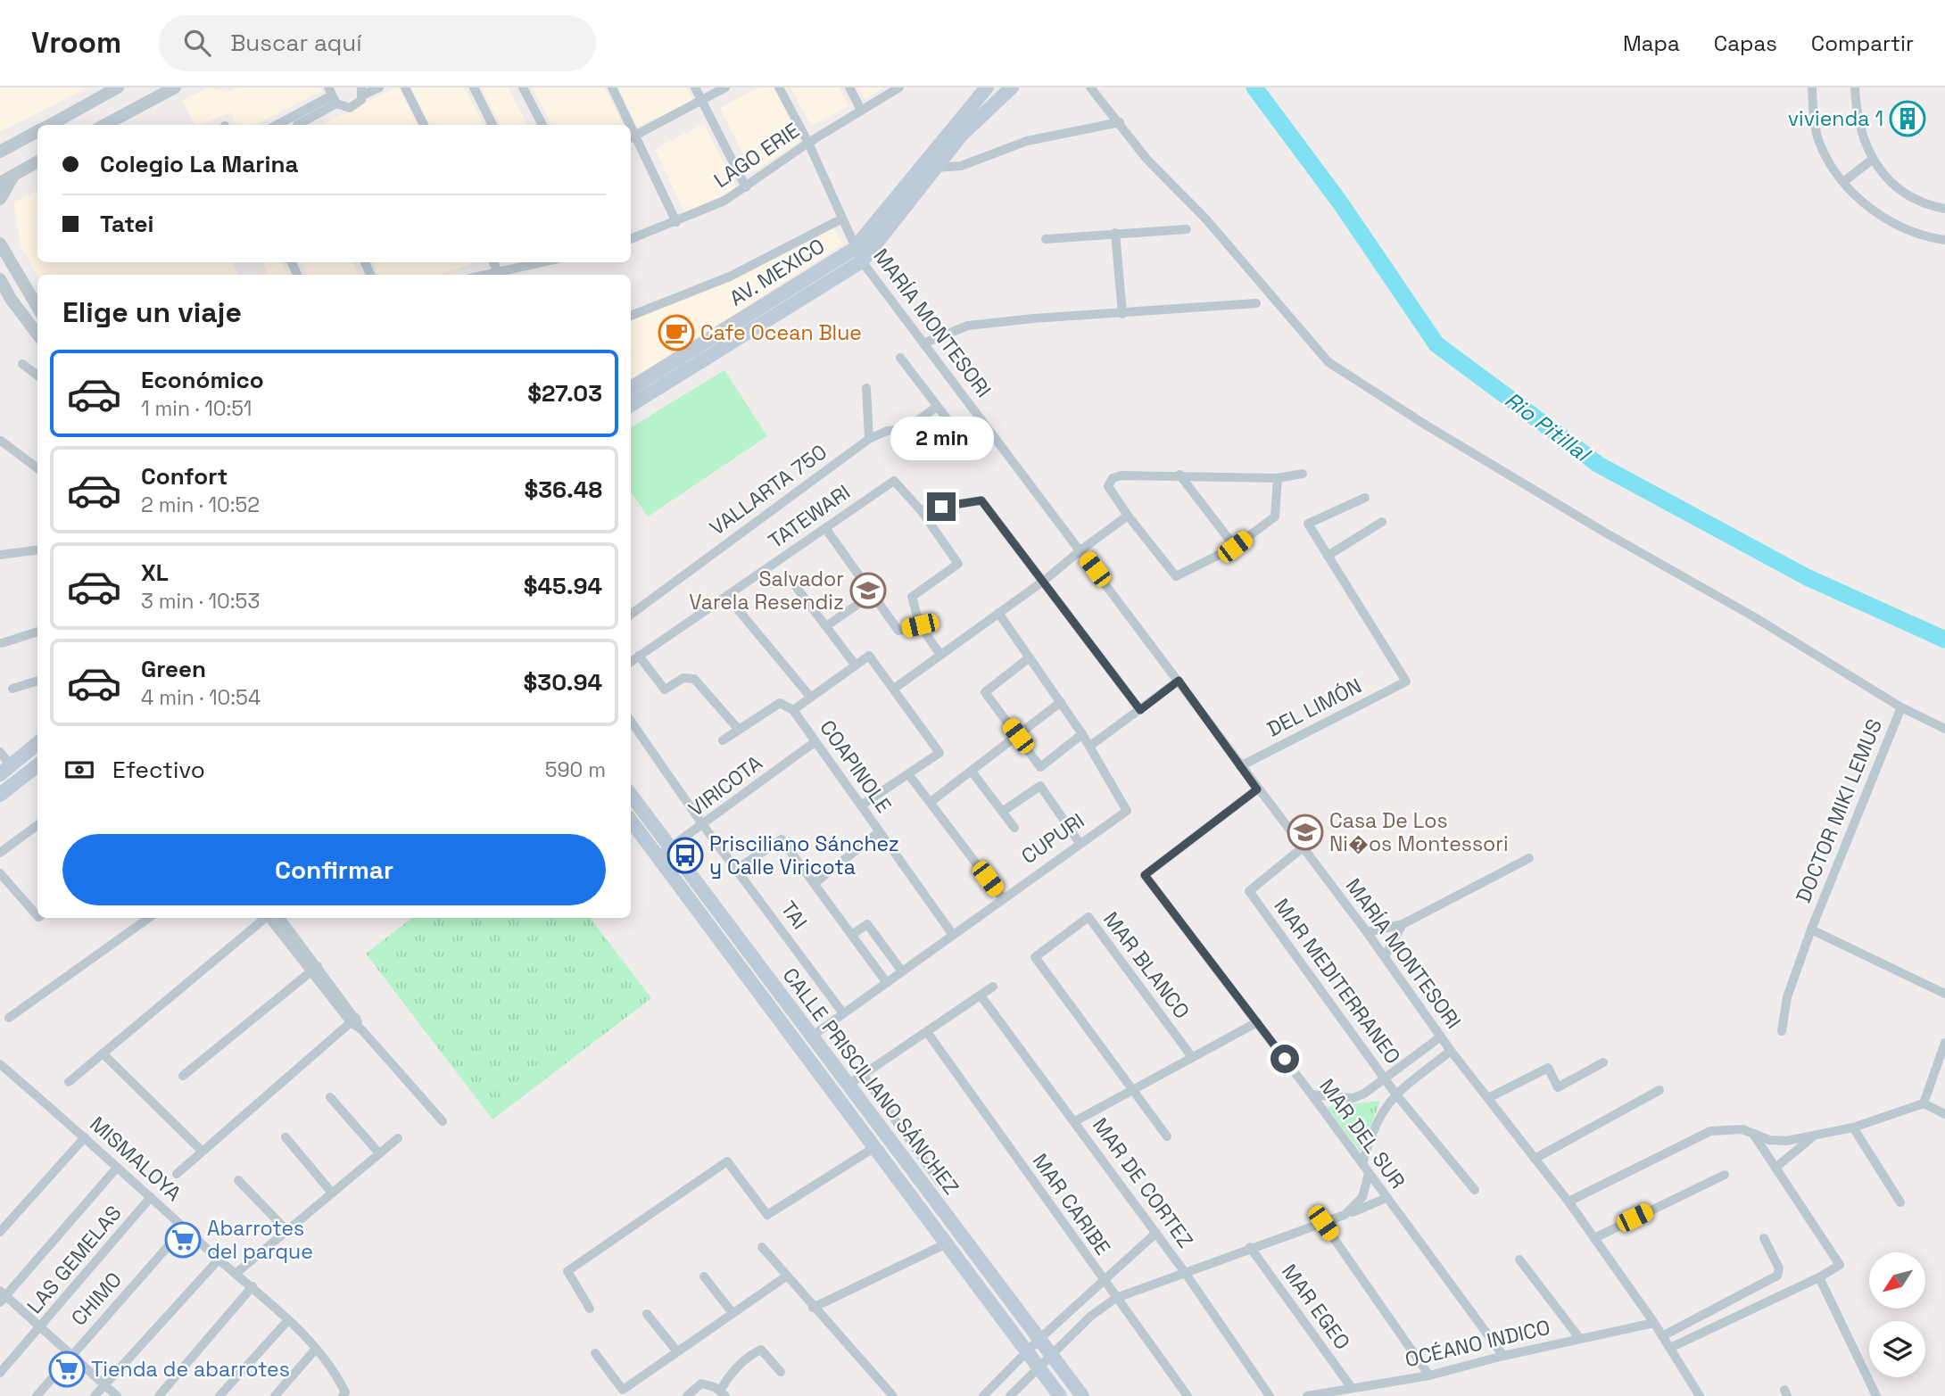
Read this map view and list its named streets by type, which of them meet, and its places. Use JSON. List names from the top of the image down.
{
  "streets": {
    "main road": ["AV. MEXICO", "CALLE PRISCILIANO SÁNCHEZ"],
    "street": [
      "LAGO ERIE",
      "MARÍA MONTESORI",
      "VALLARTA 750",
      "TATEWARI",
      "DEL LIMÓN",
      "COAPINOLE",
      "VIRICOTA",
      "DOCTOR MIKI LEMUS",
      "CUPURI",
      "TAI",
      "MAR BLANCO",
      "MAR MEDITERRANEO",
      "MAR DEL SUR",
      "MISMALOYA",
      "MAR DE CORTEZ",
      "MAR CARIBE",
      "LAS GEMELAS",
      "CHIMO",
      "MAR EGEO",
      "OCÉANO INDICO"
    ]
  },
  "crossings": [
    ["LAGO ERIE", "MARÍA MONTESORI"],
    ["AV. MEXICO", "MARÍA MONTESORI"],
    ["MARÍA MONTESORI", "DEL LIMÓN"],
    ["MARÍA MONTESORI", "MAR MEDITERRANEO"],
    ["MARÍA MONTESORI", "MAR DEL SUR"],
    ["MARÍA MONTESORI", "OCÉANO INDICO"],
    ["TATEWARI", "COAPINOLE"],
    ["COAPINOLE", "VIRICOTA"],
    ["COAPINOLE", "CUPURI"],
    ["VIRICOTA", "TAI"],
    ["VIRICOTA", "CALLE PRISCILIANO SÁNCHEZ"],
    ["CUPURI", "TAI"],
    ["CUPURI", "CALLE PRISCILIANO SÁNCHEZ"],
    ["MAR DEL SUR", "OCÉANO INDICO"],
    ["MISMALOYA", "LAS GEMELAS"],
    ["MISMALOYA", "CHIMO"],
    ["MAR EGEO", "OCÉANO INDICO"]
  ],
  "water": ["Rio Pitillal"],
  "places": {
    "building": ["vivienda 1"],
    "cafe": ["Cafe Ocean Blue"],
    "school or university": ["Salvador Varela Resendiz", "Casa De Los Ni�os Montessori"],
    "bus stop": ["Prisciliano Sánchez y Calle Viricota"],
    "supermarket": ["Abarrotes del parque", "Tienda de abarrotes"]
  },
  "north": "bottom left",
  "page": {
    "header": "Vroom",
    "search": "Buscar aquí",
    "nav": ["Mapa", "Capas", "Compartir"],
    "banner": ["Colegio La Marina", "Tatei"],
    "heading": "Elige un viaje",
    "list": [
      {
        "name": "Económico",
        "note": "1 min · 10:51",
        "value": "$27.03"
      },
      {
        "name": "Confort",
        "note": "2 min · 10:52",
        "value": "$36.48"
      },
      {
        "name": "XL",
        "note": "3 min · 10:53",
        "value": "$45.94"
      },
      {
        "name": "Green",
        "note": "4 min · 10:54",
        "value": "$30.94"
      }
    ],
    "bubble": "2 min",
    "pay": ["Efectivo", "590 m"],
    "buttons": "Confirmar"
  }
}
